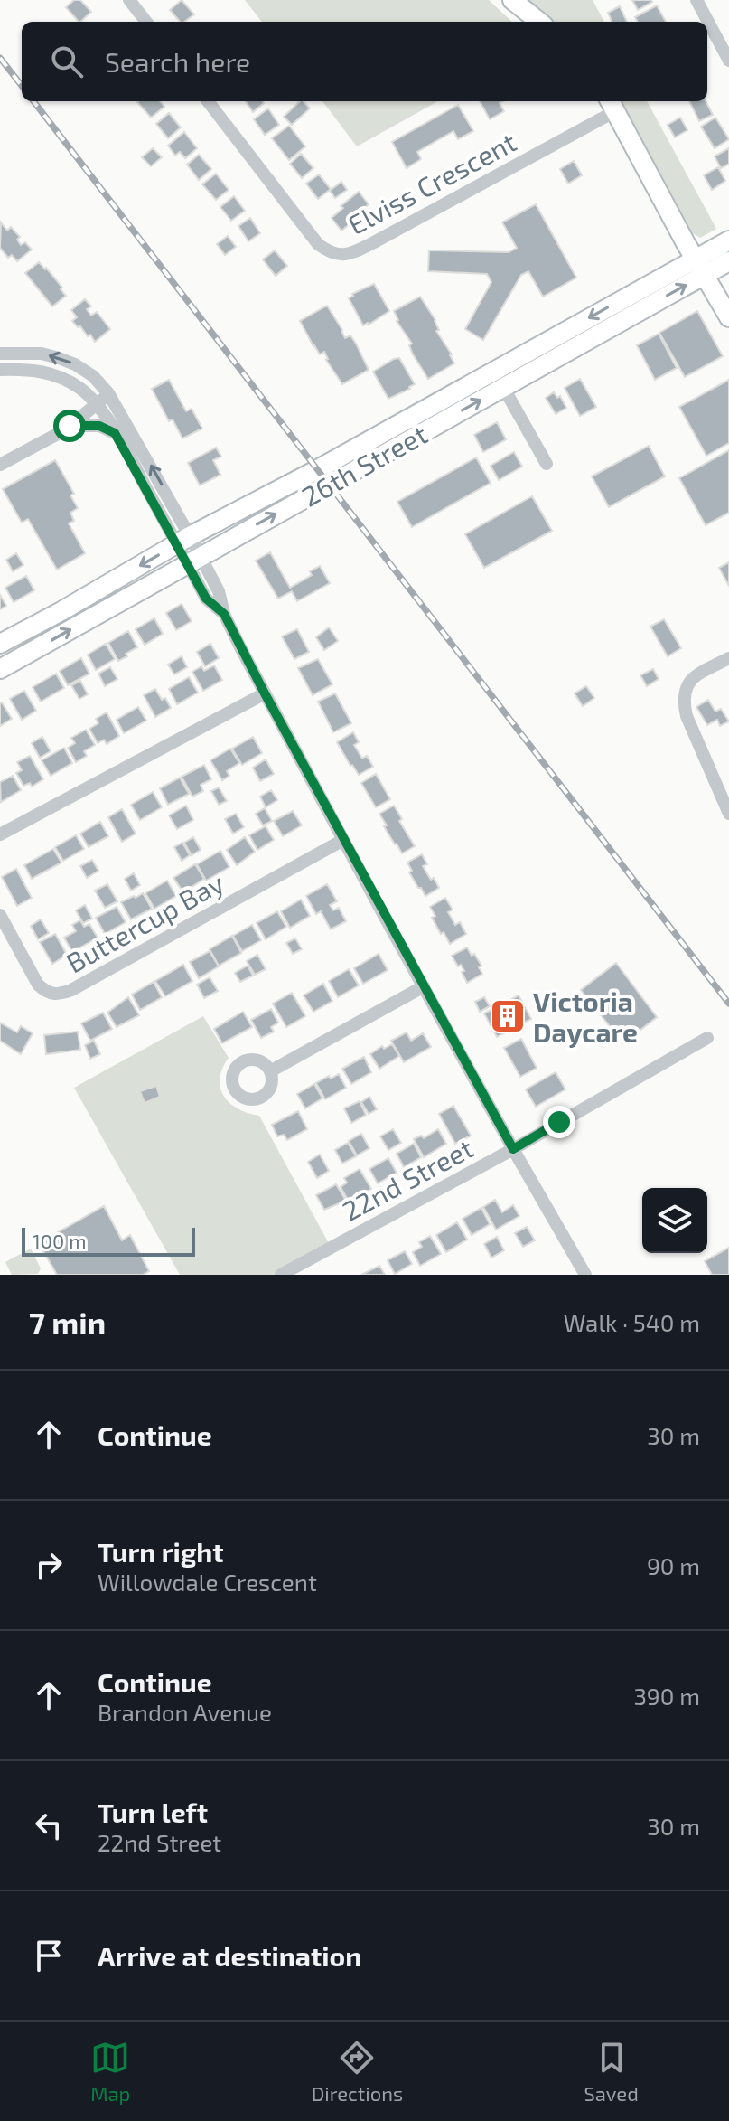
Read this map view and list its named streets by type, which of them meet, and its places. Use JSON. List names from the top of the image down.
{
  "streets": {
    "street": [
      "Elviss Crescent",
      "26th Street",
      "Buttercup Bay",
      "22nd Street"
    ]
  },
  "places": {
    "building": ["Victoria Daycare"]
  },
  "scale_bar": "100 m",
  "page": {
    "search": "Search here",
    "scale": "100 m",
    "heading": ["7 min", "Walk · 540 m"],
    "list": [
      ["Continue", "30 m"],
      ["Turn right", "Willowdale Crescent", "90 m"],
      ["Continue", "Brandon Avenue", "390 m"],
      ["Turn left", "22nd Street", "30 m"],
      "Arrive at destination"
    ],
    "nav": ["Map", "Directions", "Saved"]
  }
}
